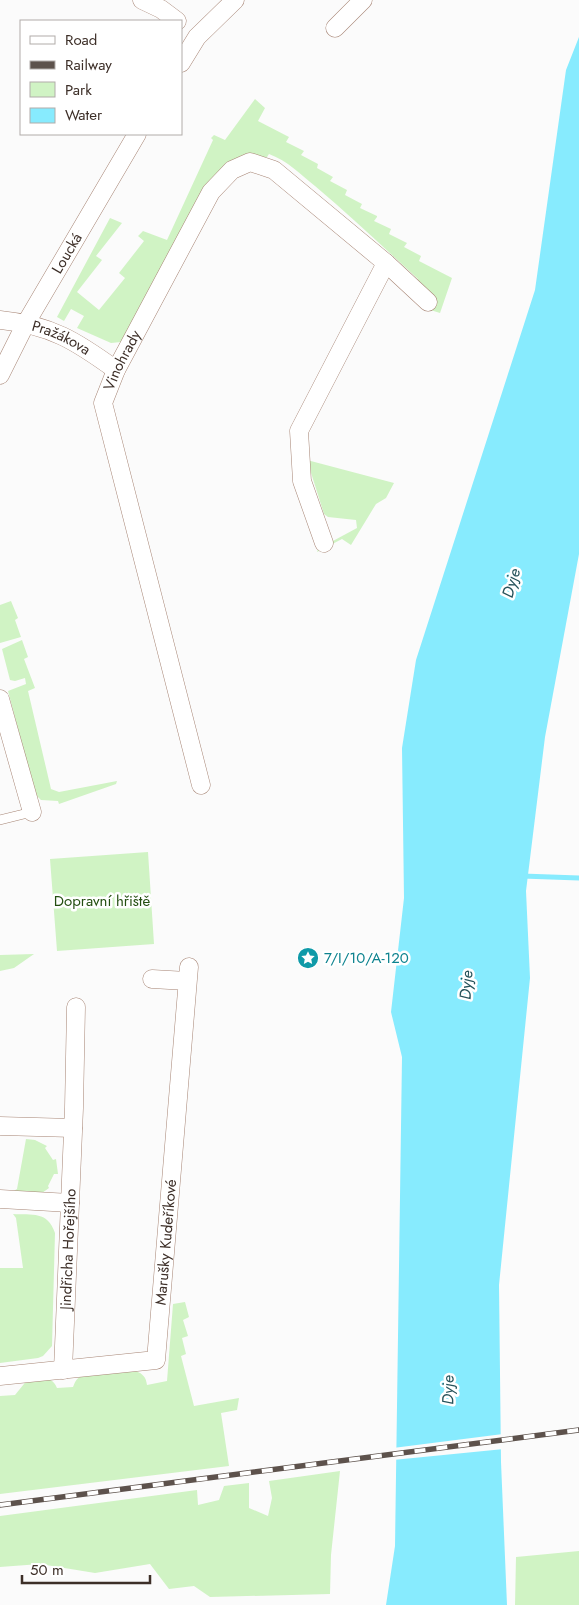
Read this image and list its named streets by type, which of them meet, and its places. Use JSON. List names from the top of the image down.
{
  "streets": {
    "street": [
      "Loucká",
      "Pražákova",
      "Vinohrady",
      "Marušky Kudeříkové",
      "Jindřicha Hořejšího"
    ]
  },
  "crossings": [
    ["Loucká", "Pražákova"],
    ["Pražákova", "Vinohrady"],
    ["Marušky Kudeříkové", "Jindřicha Hořejšího"]
  ],
  "water": ["Dyje"],
  "parks": ["Dopravní hřiště"],
  "places": {
    "place": ["7/I/10/A-120"]
  },
  "legend": [
    "Road",
    "Railway",
    "Park",
    "Water"
  ],
  "scale_bar": "50 m"
}
